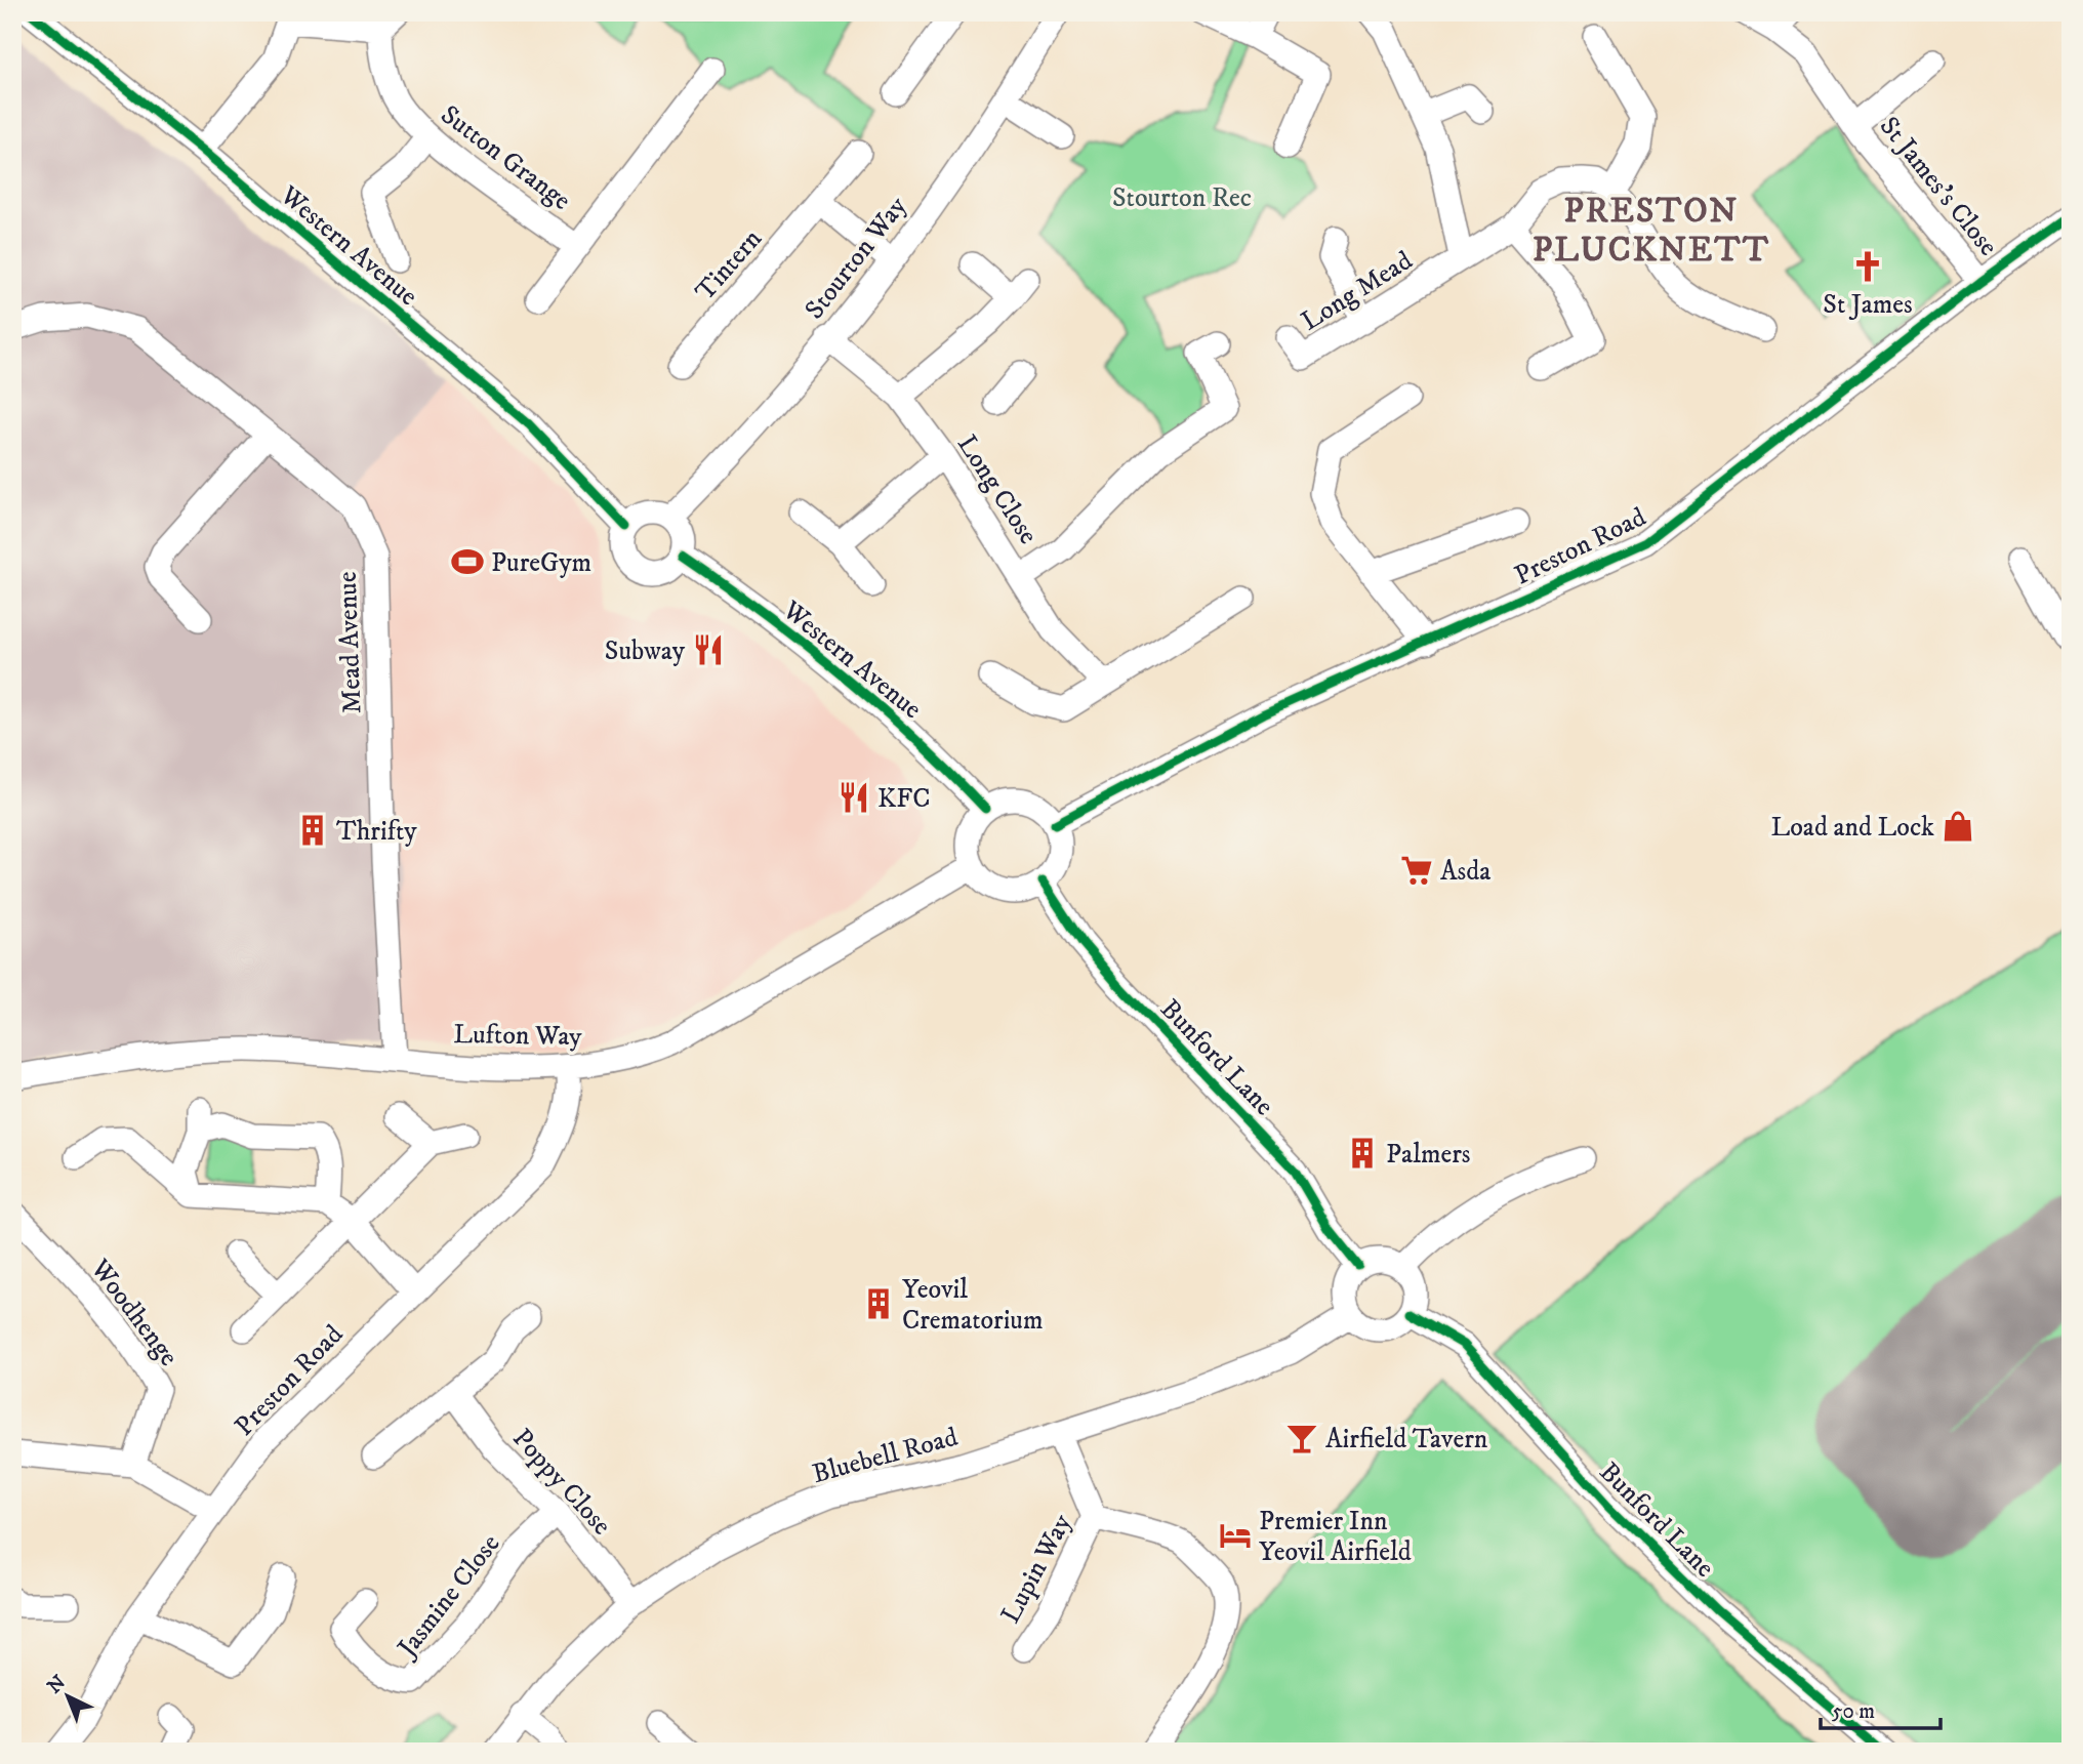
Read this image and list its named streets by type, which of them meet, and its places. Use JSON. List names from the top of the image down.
{
  "streets": {
    "street": [
      "Sutton Grange",
      "St James's Close",
      "Western Avenue",
      "Stourton Way",
      "Tintern",
      "Long Mead",
      "Long Close",
      "Preston Road",
      "Mead Avenue",
      "Lufton Way",
      "Bunford Lane",
      "Woodhenge",
      "Bluebell Road",
      "Poppy Close",
      "Lupin Way",
      "Jasmine Close"
    ]
  },
  "crossings": [
    ["St James's Close", "Preston Road"],
    ["Western Avenue", "Stourton Way"],
    ["Western Avenue", "Preston Road"],
    ["Western Avenue", "Lufton Way"],
    ["Western Avenue", "Bunford Lane"],
    ["Stourton Way", "Long Close"],
    ["Preston Road", "Lufton Way"],
    ["Preston Road", "Bunford Lane"],
    ["Mead Avenue", "Lufton Way"],
    ["Lufton Way", "Bunford Lane"],
    ["Bunford Lane", "Bluebell Road"],
    ["Bluebell Road", "Poppy Close"],
    ["Bluebell Road", "Lupin Way"],
    ["Poppy Close", "Jasmine Close"]
  ],
  "districts": ["PRESTON PLUCKNETT"],
  "parks": ["Stourton Rec"],
  "places": {
    "church": ["St James"],
    "sports": ["PureGym"],
    "restaurant": ["Subway", "KFC"],
    "shop": ["Load and Lock"],
    "building": ["Thrifty", "Palmers", "Yeovil Crematorium"],
    "supermarket": ["Asda"],
    "bar": ["Airfield Tavern"],
    "hotel": ["Premier Inn Yeovil Airfield"]
  },
  "scale_bar": "50 m",
  "north": "top left"
}
